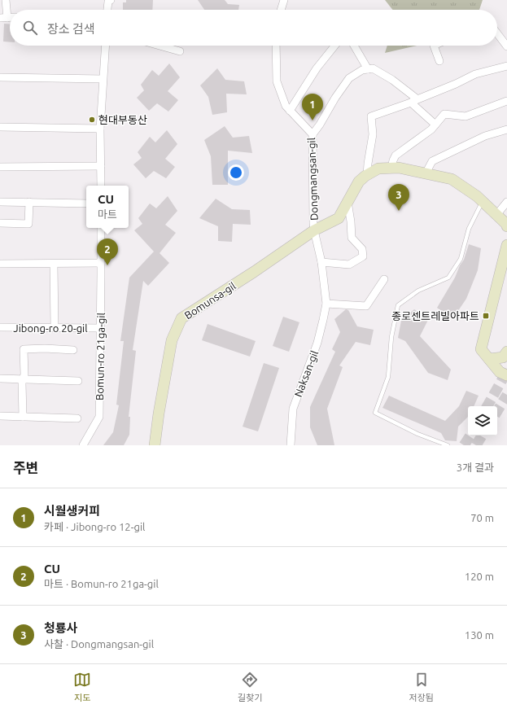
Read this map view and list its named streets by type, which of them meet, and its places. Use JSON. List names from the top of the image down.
{
  "streets": {
    "street": [
      "Dongmangsan-gil",
      "Bomunsa-gil",
      "Jibong-ro 20-gil",
      "Bomun-ro 21ga-gil",
      "Naksan-gil"
    ]
  },
  "crossings": [
    ["Dongmangsan-gil", "Bomunsa-gil"],
    ["Dongmangsan-gil", "Naksan-gil"],
    ["Bomunsa-gil", "Naksan-gil"],
    ["Jibong-ro 20-gil", "Bomun-ro 21ga-gil"]
  ],
  "places": {
    "other": ["현대부동산"],
    "transit": ["종로센트레빌아파트"]
  },
  "page": {
    "search": "장소 검색",
    "pins": ["1", "3", "2"],
    "popup": ["CU", "마트"],
    "heading": ["주변", "3개 결과"],
    "list": [
      {
        "mark": "1",
        "name": "시월생커피",
        "note": "카페 · Jibong-ro 12-gil",
        "value": "70 m"
      },
      {
        "mark": "2",
        "name": "CU",
        "note": "마트 · Bomun-ro 21ga-gil",
        "value": "120 m"
      },
      {
        "mark": "3",
        "name": "청룡사",
        "note": "사찰 · Dongmangsan-gil",
        "value": "130 m"
      }
    ],
    "nav": ["지도", "길찾기", "저장됨"]
  }
}
